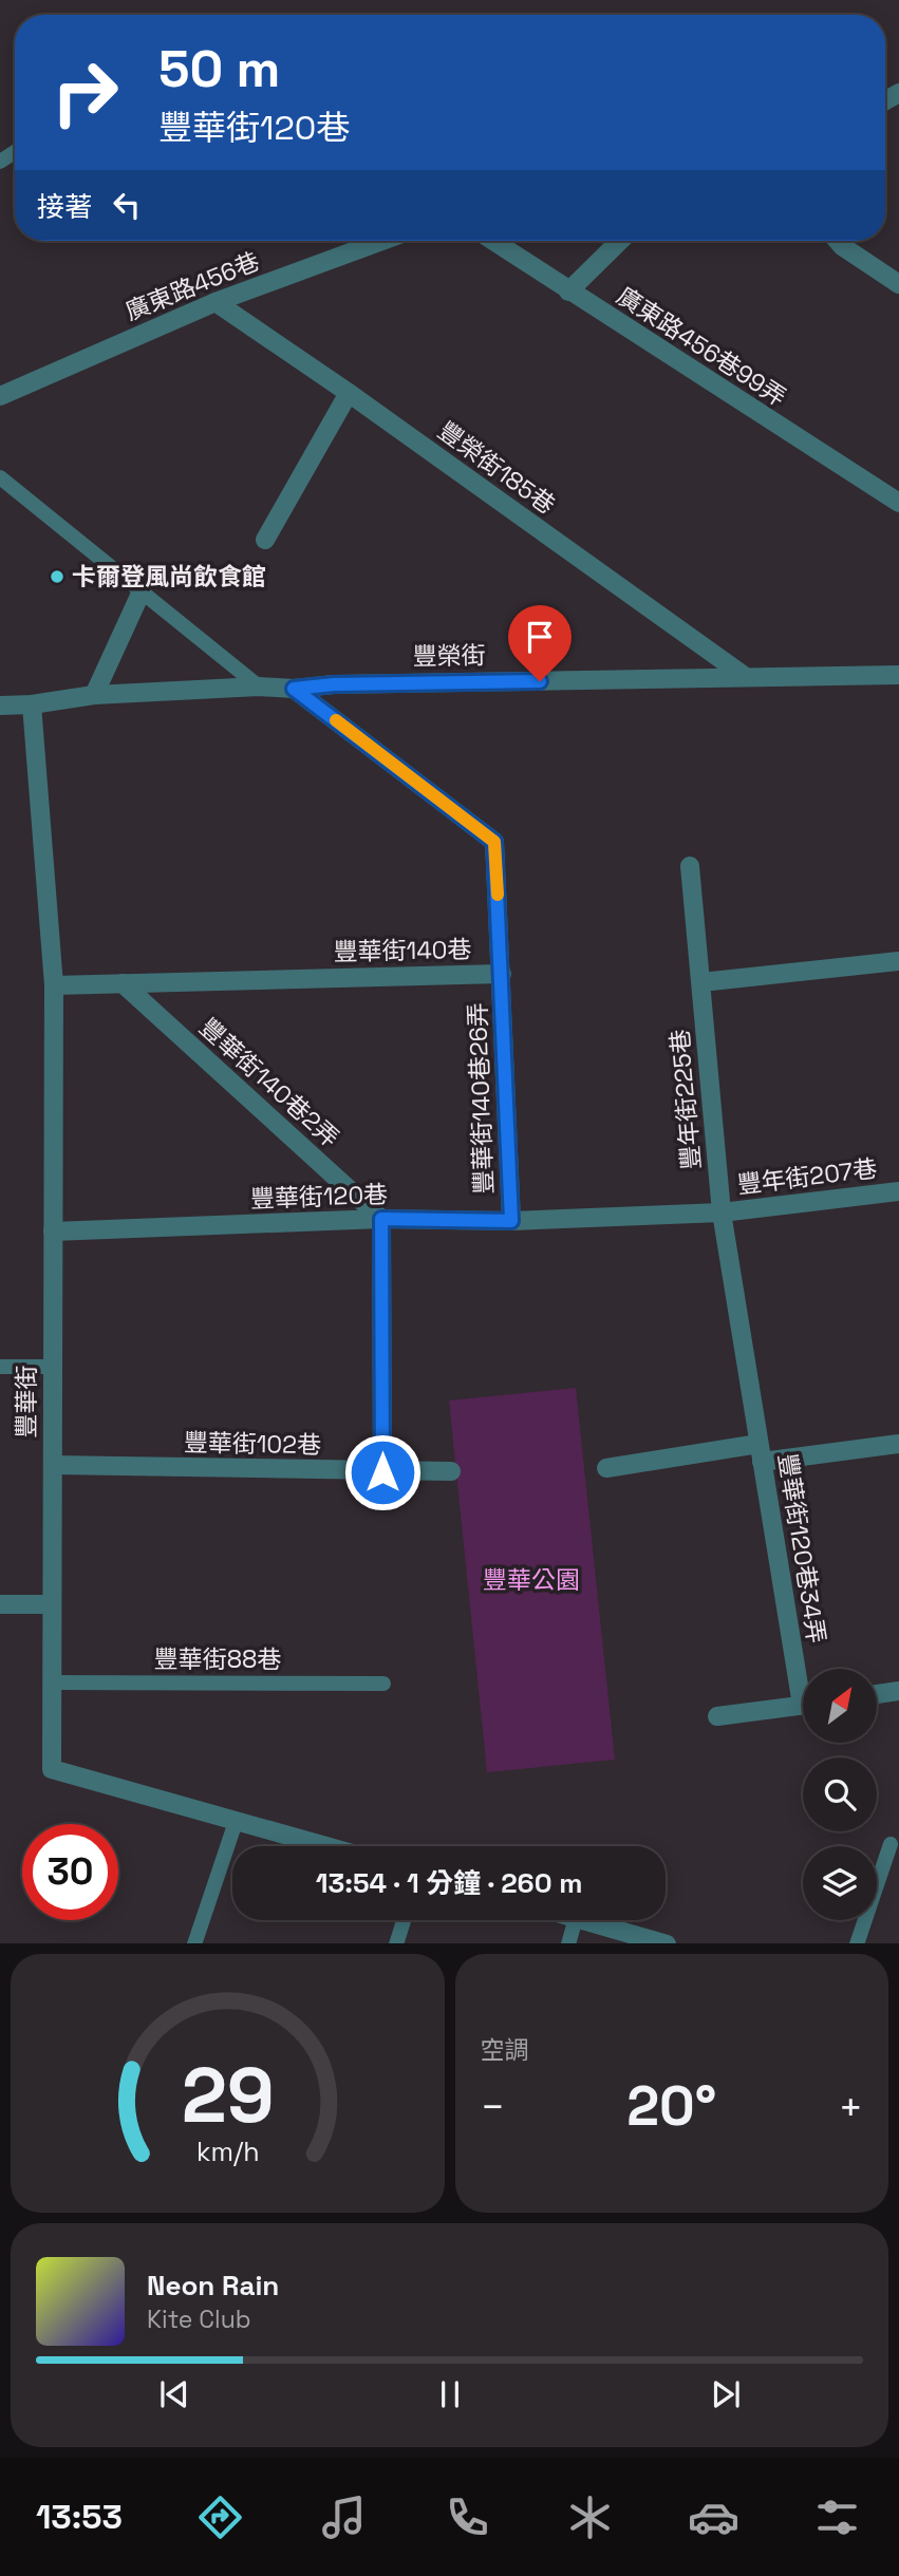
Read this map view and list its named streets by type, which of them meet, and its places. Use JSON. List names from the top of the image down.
{
  "streets": {
    "street": [
      "廣東路456巷",
      "廣東路456巷99弄",
      "豐榮街185巷",
      "豐榮街",
      "豐華街140巷",
      "豐華街140巷2弄",
      "豐華街140巷26弄",
      "豐年街225巷",
      "豐年街207巷",
      "豐華街120巷",
      "豐華街",
      "豐華街102巷",
      "豐華街120巷34弄"
    ],
    "lane": ["豐華街88巷"]
  },
  "crossings": [
    ["廣東路456巷", "豐榮街185巷"],
    ["豐榮街185巷", "豐榮街"],
    ["豐榮街", "豐華街140巷"],
    ["豐榮街", "豐華街"],
    ["豐華街140巷", "豐華街140巷2弄"],
    ["豐華街140巷", "豐華街140巷26弄"],
    ["豐華街140巷", "豐華街"],
    ["豐華街140巷2弄", "豐華街120巷"],
    ["豐華街140巷26弄", "豐華街120巷"],
    ["豐年街225巷", "豐年街207巷"],
    ["豐年街225巷", "豐華街120巷"],
    ["豐年街225巷", "豐華街120巷34弄"],
    ["豐年街207巷", "豐華街120巷"],
    ["豐年街207巷", "豐華街120巷34弄"],
    ["豐華街120巷", "豐華街"],
    ["豐華街120巷", "豐華街120巷34弄"],
    ["豐華街", "豐華街102巷"],
    ["豐華街", "豐華街88巷"]
  ],
  "parks": ["豐華公園"],
  "places": ["卡爾登風尚飲食館"],
  "north": "top right",
  "page": {
    "turn": ["50 m", "豐華街120巷"],
    "then": "接著",
    "limit": "30",
    "trip": "13:54 · 1 分鐘 · 260 m",
    "tile": "空調",
    "heat": ["−", "20°", "+"],
    "song": ["Neon Rain", "Kite Club"],
    "tabs": "13:53",
    "gauge": ["29", "km/h"]
  }
}
